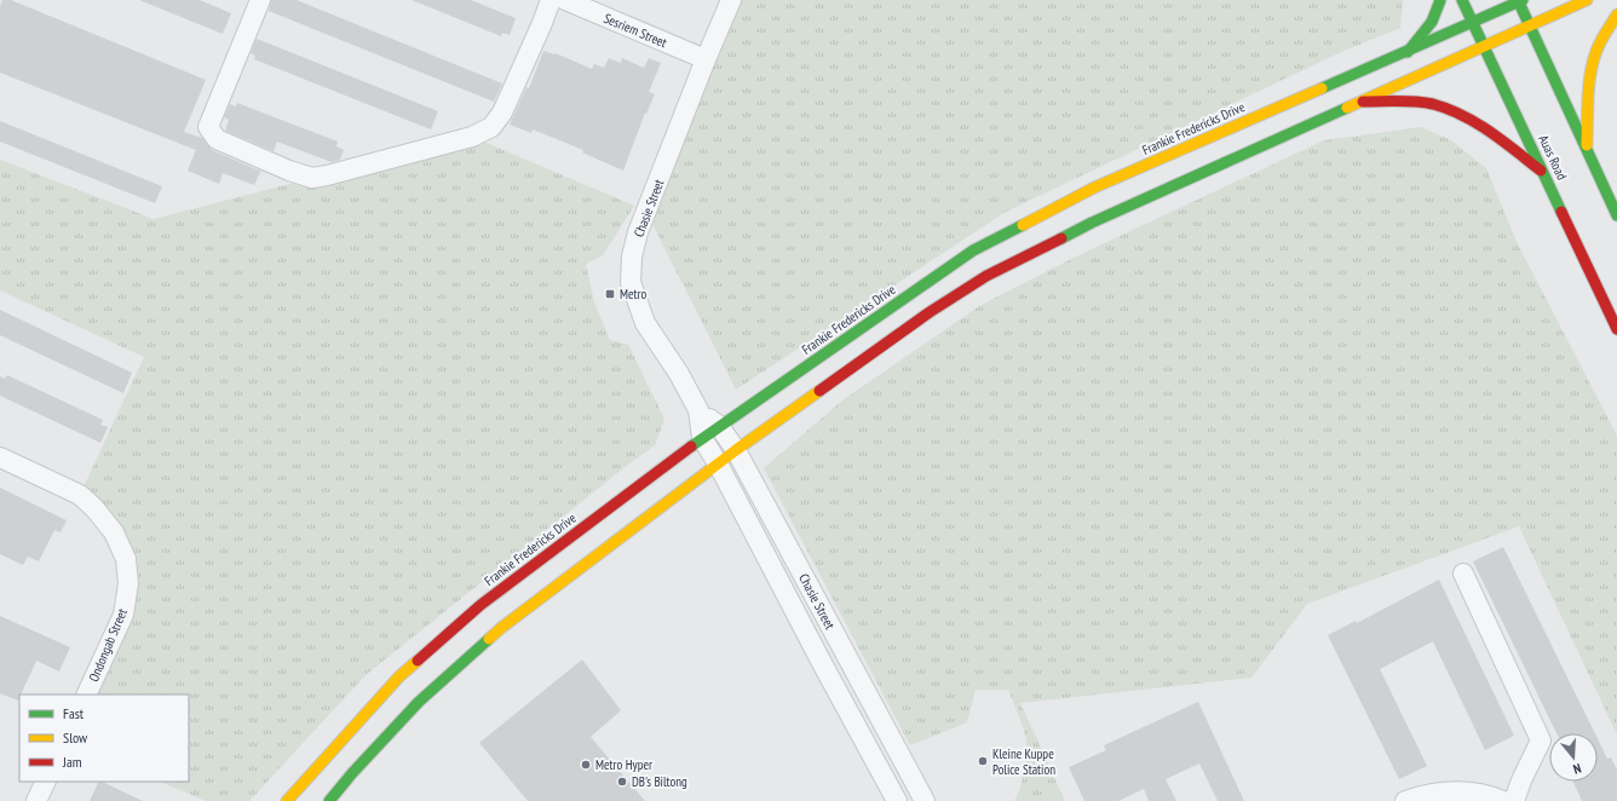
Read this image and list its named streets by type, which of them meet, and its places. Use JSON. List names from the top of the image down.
{
  "streets": {
    "main road": ["Frankie Fredericks Drive", "Auas Road"],
    "street": ["Sesriem Street", "Chasie Street", "Ondongab Street"]
  },
  "crossings": [
    ["Sesriem Street", "Chasie Street"],
    ["Frankie Fredericks Drive", "Auas Road"],
    ["Frankie Fredericks Drive", "Chasie Street"]
  ],
  "places": {
    "transit": ["Metro"],
    "other": ["Kleine Kuppe Police Station", "Metro Hyper", "DB's Biltong"]
  },
  "legend": ["Fast", "Slow", "Jam"],
  "north": "bottom"
}
